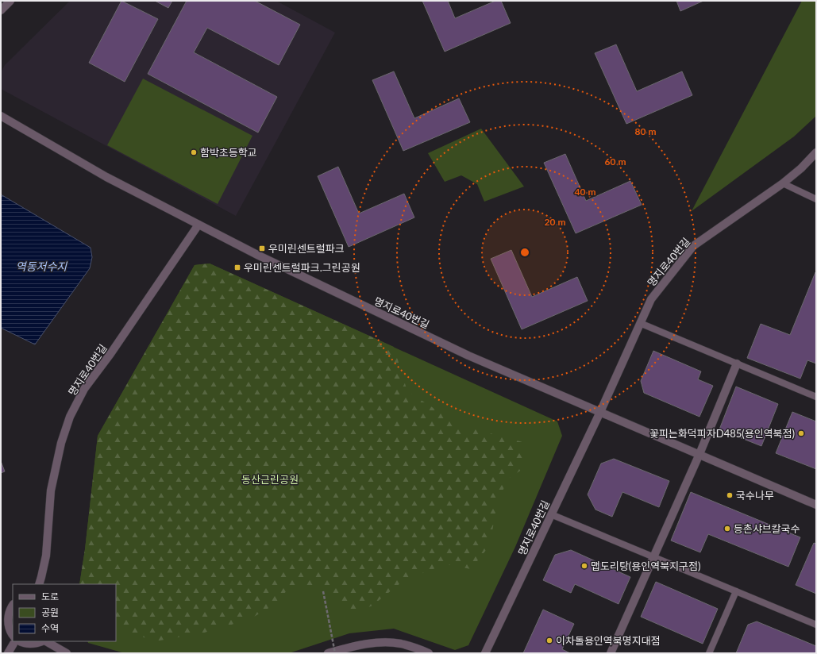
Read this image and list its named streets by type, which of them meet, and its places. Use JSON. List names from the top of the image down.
{
  "streets": {
    "street": ["명지로40번길"]
  },
  "water": ["역동저수지"],
  "parks": ["동산근린공원"],
  "places": {
    "other": [
      "함박초등학교",
      "꽃피는화덕피자D485(용인역북점)",
      "국수나무",
      "등촌샤브칼국수",
      "맵도리탕(용인역북지구점)",
      "이차돌용인역북명지대점"
    ],
    "transit": ["우미린센트럴파크", "우미린센트럴파크.그린공원"]
  },
  "legend": ["도로", "공원", "수역"],
  "rings": [
    "80 m",
    "60 m",
    "40 m",
    "20 m"
  ]
}
